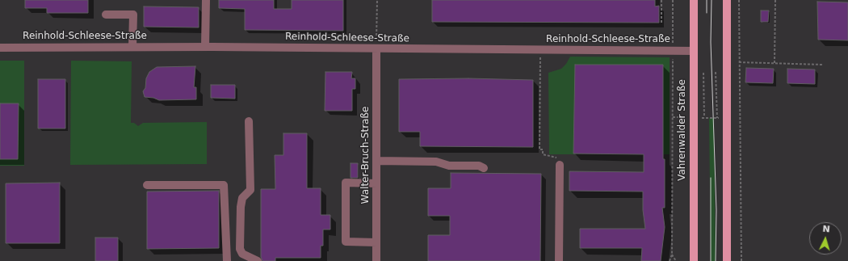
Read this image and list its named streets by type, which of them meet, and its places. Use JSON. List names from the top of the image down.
{
  "streets": {
    "main road": ["Vahrenwalder Straße"],
    "street": ["Reinhold-Schleese-Straße", "Walter-Bruch-Straße"]
  },
  "crossings": [
    ["Reinhold-Schleese-Straße", "Vahrenwalder Straße"],
    ["Reinhold-Schleese-Straße", "Walter-Bruch-Straße"]
  ],
  "north": "top"
}
